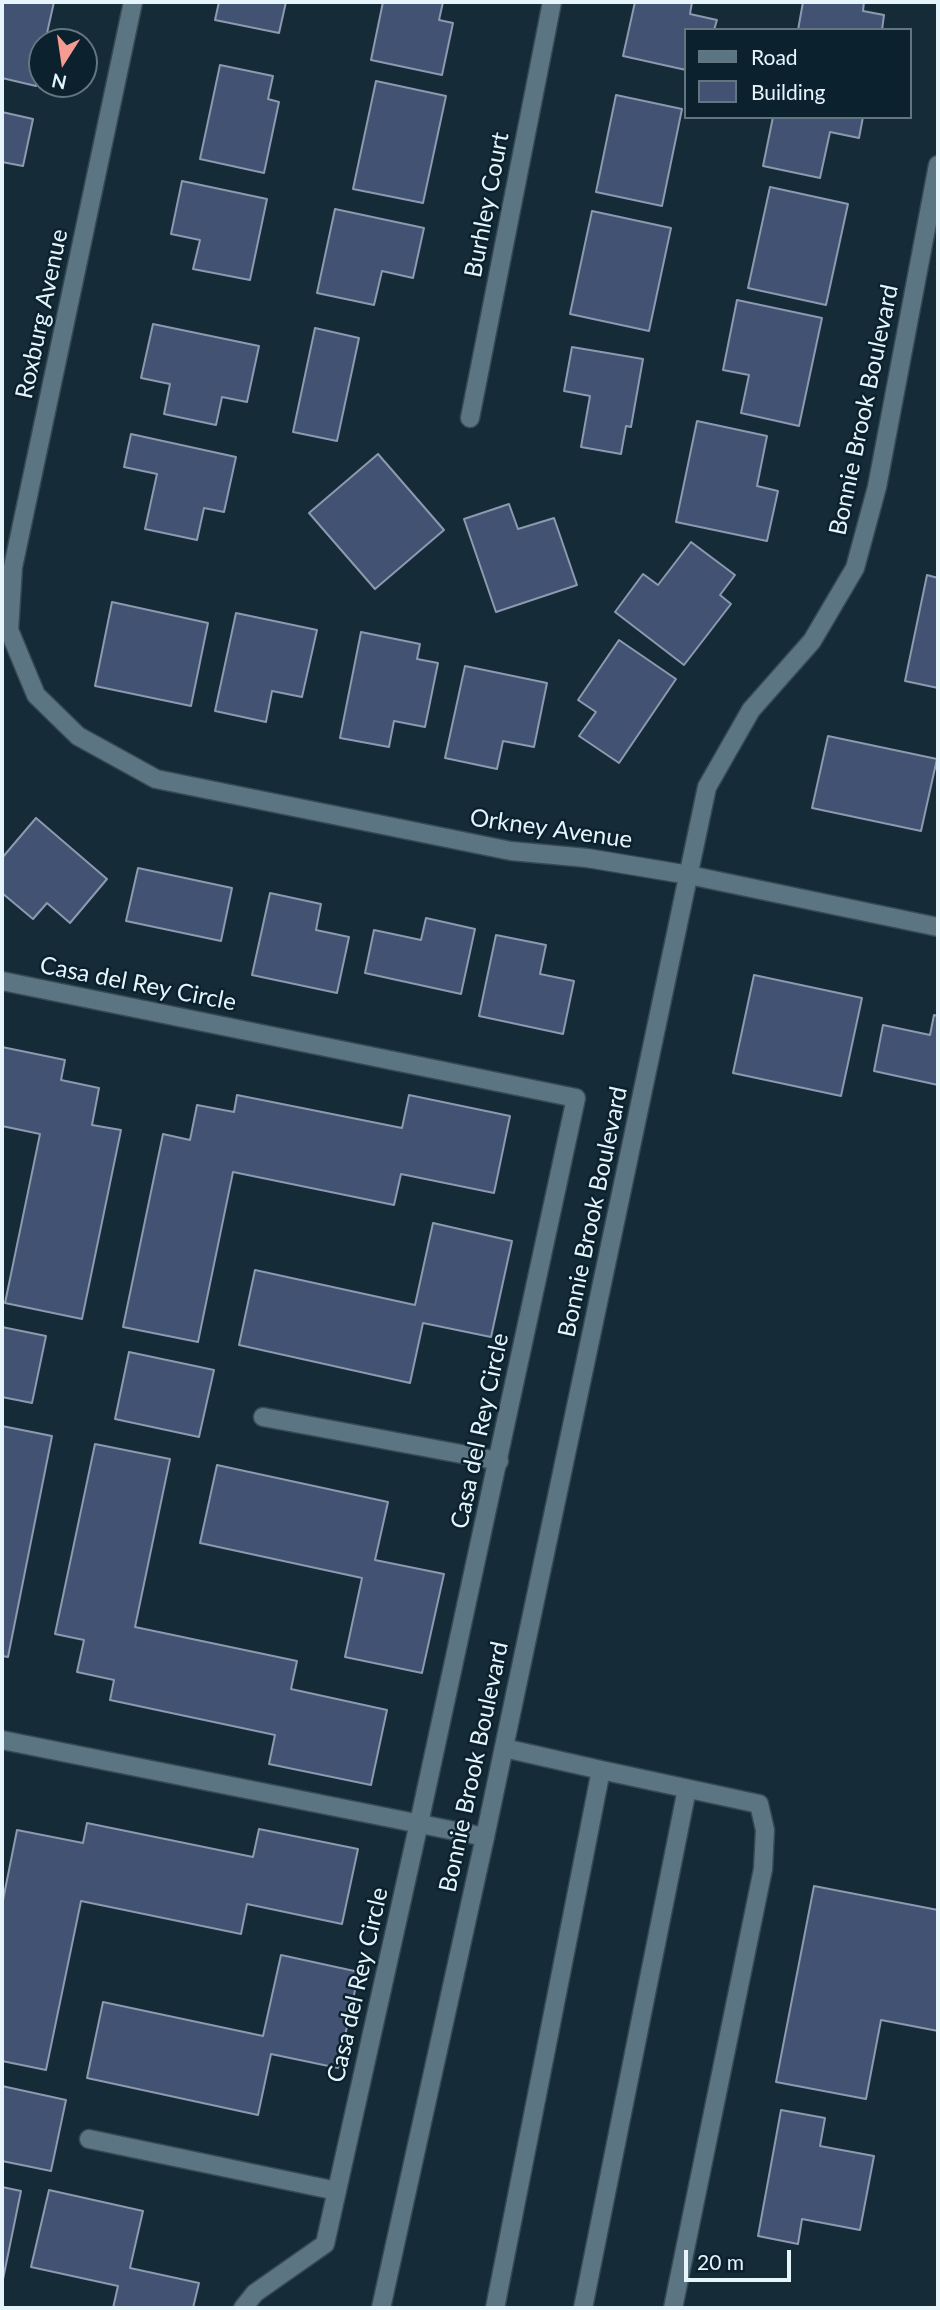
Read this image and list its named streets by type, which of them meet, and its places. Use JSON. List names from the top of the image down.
{
  "streets": {
    "street": [
      "Burhley Court",
      "Roxburg Avenue",
      "Bonnie Brook Boulevard",
      "Orkney Avenue",
      "Casa del Rey Circle"
    ]
  },
  "crossings": [
    ["Roxburg Avenue", "Orkney Avenue"],
    ["Bonnie Brook Boulevard", "Orkney Avenue"]
  ],
  "legend": ["Road", "Building"],
  "scale_bar": "20 m",
  "north": "bottom"
}
